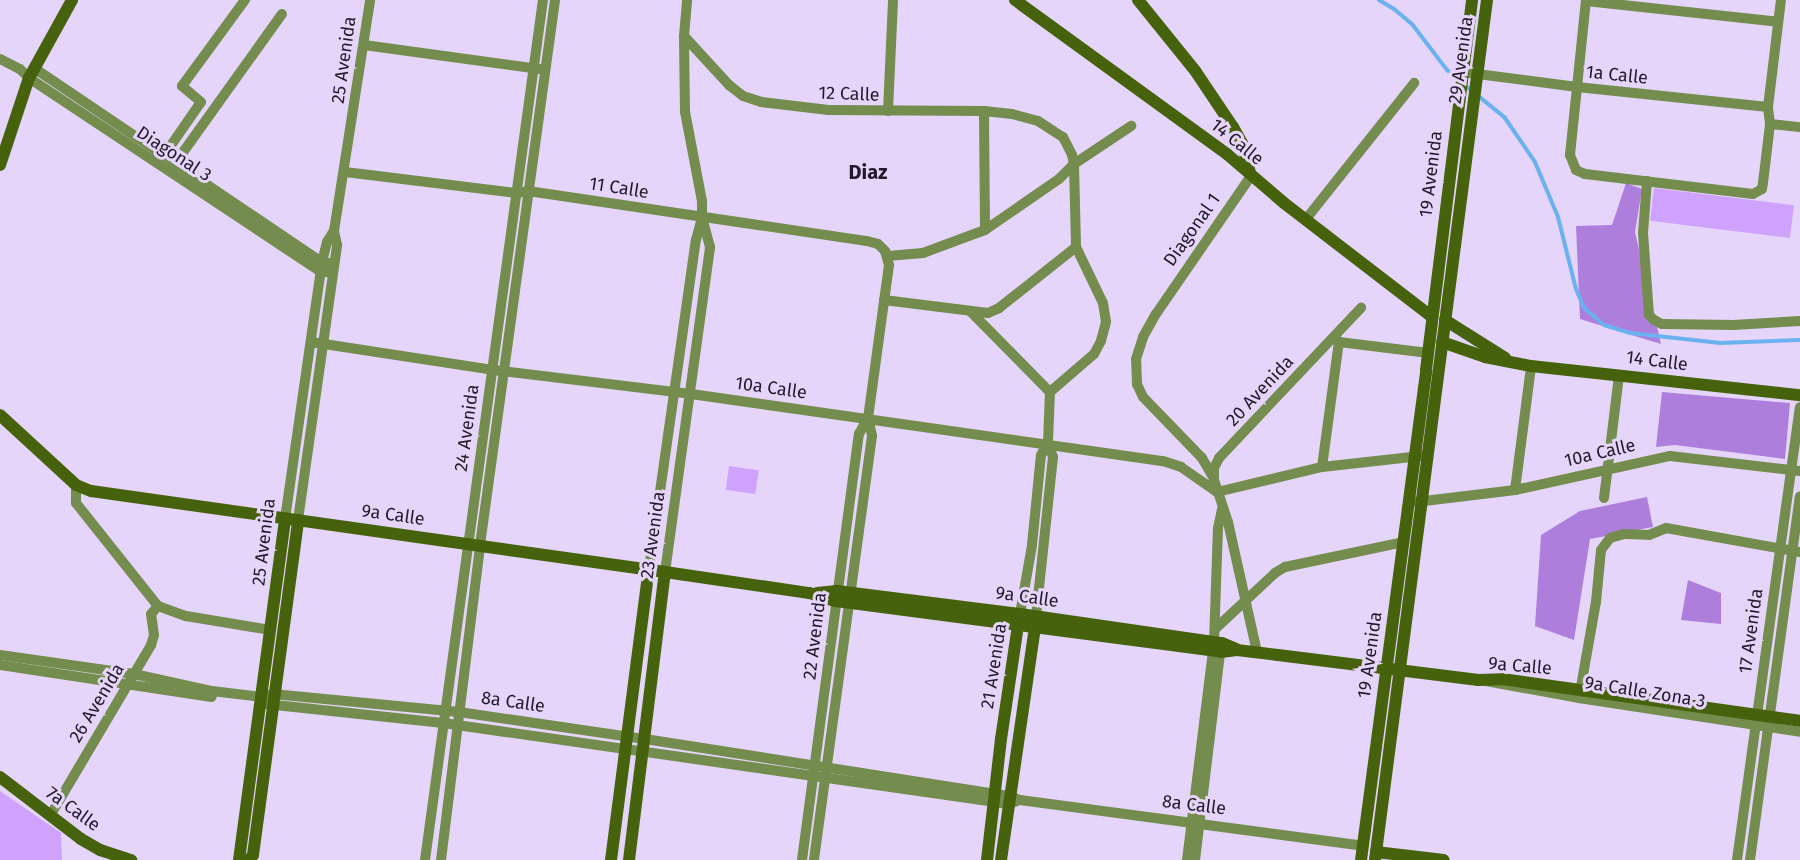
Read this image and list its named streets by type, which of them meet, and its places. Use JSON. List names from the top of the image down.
{
  "streets": {
    "street": [
      "25 Avenida",
      "29 Avenida",
      "1a Calle",
      "12 Calle",
      "14 Calle",
      "Diagonal 3",
      "19 Avenida",
      "11 Calle",
      "Diagonal 1",
      "10a Calle",
      "20 Avenida",
      "24 Avenida",
      "9a Calle",
      "23 Avenida",
      "17 Avenida",
      "22 Avenida",
      "21 Avenida",
      "8a Calle",
      "26 Avenida",
      "7a Calle"
    ]
  },
  "crossings": [
    ["25 Avenida", "Diagonal 3"],
    ["25 Avenida", "11 Calle"],
    ["25 Avenida", "10a Calle"],
    ["25 Avenida", "9a Calle"],
    ["25 Avenida", "8a Calle"],
    ["29 Avenida", "1a Calle"],
    ["29 Avenida", "19 Avenida"],
    ["12 Calle", "11 Calle"],
    ["12 Calle", "23 Avenida"],
    ["14 Calle", "19 Avenida"],
    ["14 Calle", "Diagonal 1"],
    ["19 Avenida", "10a Calle"],
    ["19 Avenida", "8a Calle"],
    ["11 Calle", "24 Avenida"],
    ["11 Calle", "23 Avenida"],
    ["11 Calle", "22 Avenida"],
    ["Diagonal 1", "20 Avenida"],
    ["10a Calle", "24 Avenida"],
    ["10a Calle", "23 Avenida"],
    ["10a Calle", "17 Avenida"],
    ["10a Calle", "22 Avenida"],
    ["10a Calle", "21 Avenida"],
    ["24 Avenida", "9a Calle"],
    ["24 Avenida", "8a Calle"],
    ["9a Calle", "23 Avenida"],
    ["9a Calle", "17 Avenida"],
    ["9a Calle", "22 Avenida"],
    ["9a Calle", "21 Avenida"],
    ["23 Avenida", "8a Calle"],
    ["22 Avenida", "8a Calle"],
    ["21 Avenida", "8a Calle"],
    ["8a Calle", "26 Avenida"],
    ["26 Avenida", "7a Calle"]
  ],
  "districts": ["Diaz"]
}
